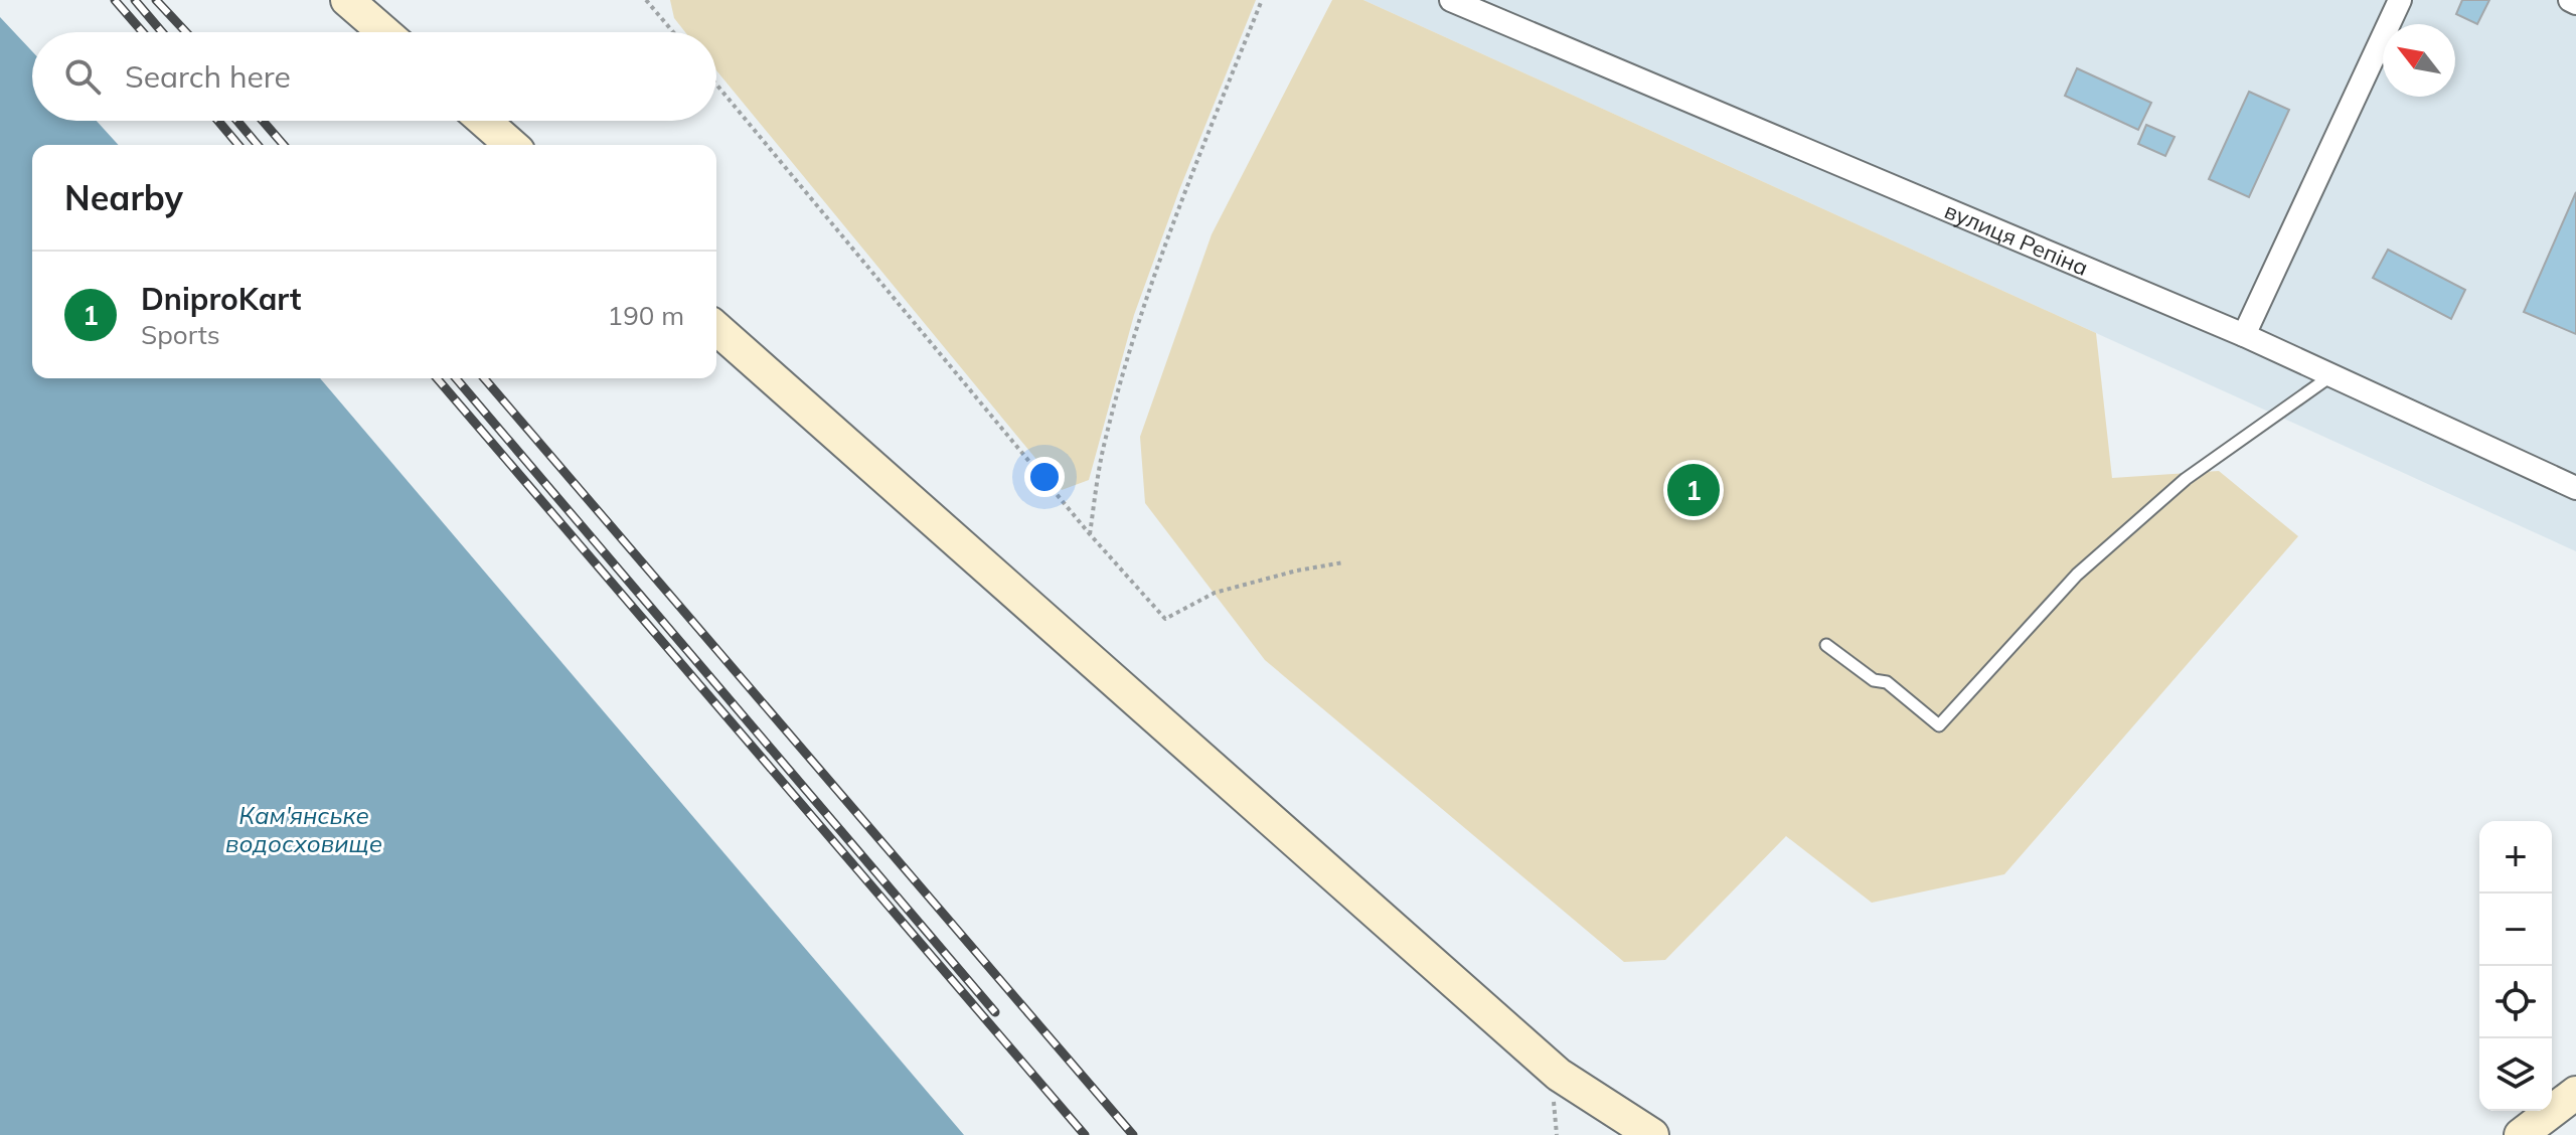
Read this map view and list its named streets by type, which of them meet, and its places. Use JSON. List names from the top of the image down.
{
  "streets": {
    "street": ["вулиця Репіна"]
  },
  "water": ["Кам'янське водосховище"],
  "north": "top left",
  "page": {
    "search": "Search here",
    "heading": "Nearby",
    "list": [
      {
        "mark": "1",
        "name": "DniproKart",
        "note": "Sports",
        "value": "190 m"
      }
    ],
    "pins": "1",
    "map_buttons": ["+", "−"]
  }
}
